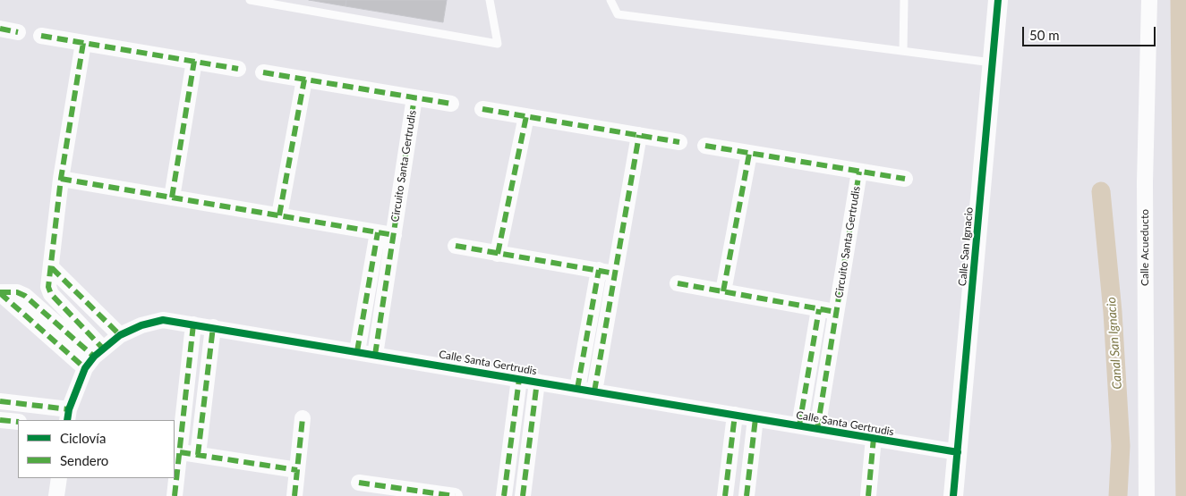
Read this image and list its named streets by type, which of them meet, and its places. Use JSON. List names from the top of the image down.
{
  "streets": {
    "street": [
      "Circuito Santa Gertrudis",
      "Calle San Ignacio",
      "Calle Acueducto",
      "Calle Santa Gertrudis"
    ]
  },
  "crossings": [
    ["Circuito Santa Gertrudis", "Calle Santa Gertrudis"],
    ["Calle San Ignacio", "Calle Santa Gertrudis"]
  ],
  "water": ["Canal San Ignacio"],
  "legend": ["Ciclovía", "Sendero"],
  "scale_bar": "50 m"
}
